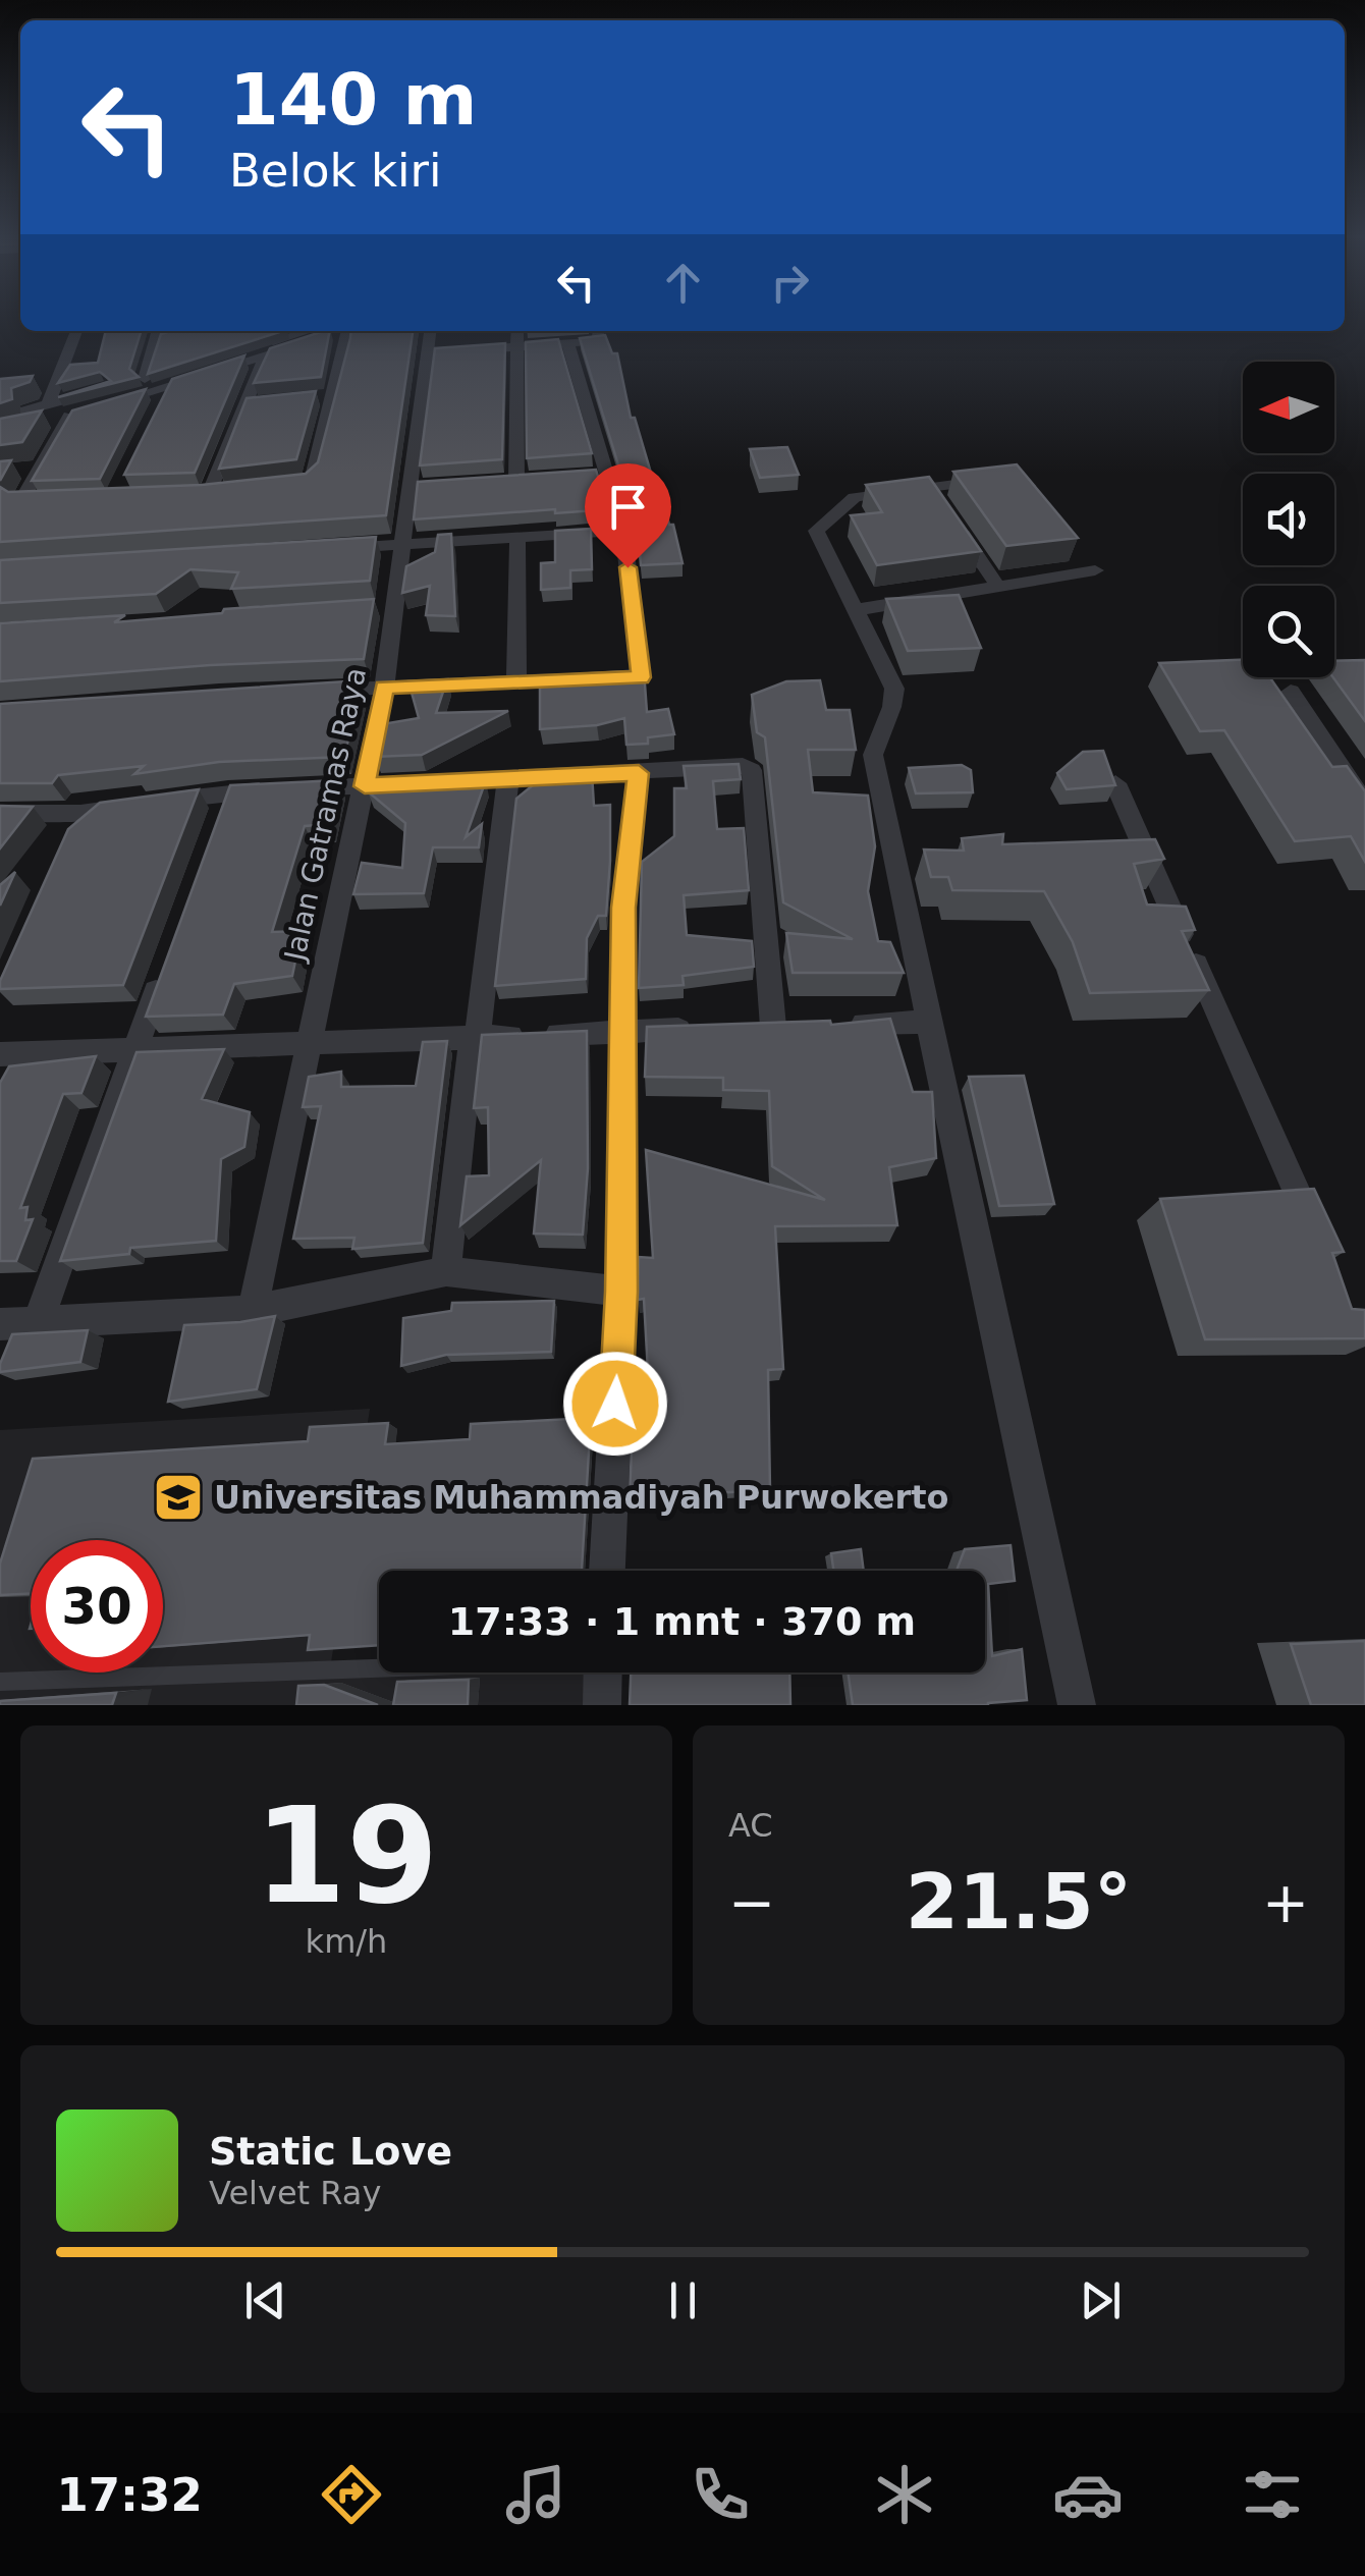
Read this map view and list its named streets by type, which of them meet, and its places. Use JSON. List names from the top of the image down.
{
  "streets": {
    "street": ["Jalan Gatramas Raya"]
  },
  "places": {
    "school or university": ["Universitas Muhammadiyah Purwokerto"]
  },
  "north": "left",
  "page": {
    "turn": ["140 m", "Belok kiri"],
    "limit": "30",
    "trip": "17:33 · 1 mnt · 370 m",
    "tile": [
      ["19", "km/h"],
      "AC"
    ],
    "heat": ["−", "21.5°", "+"],
    "song": ["Static Love", "Velvet Ray"],
    "tabs": "17:32"
  }
}
